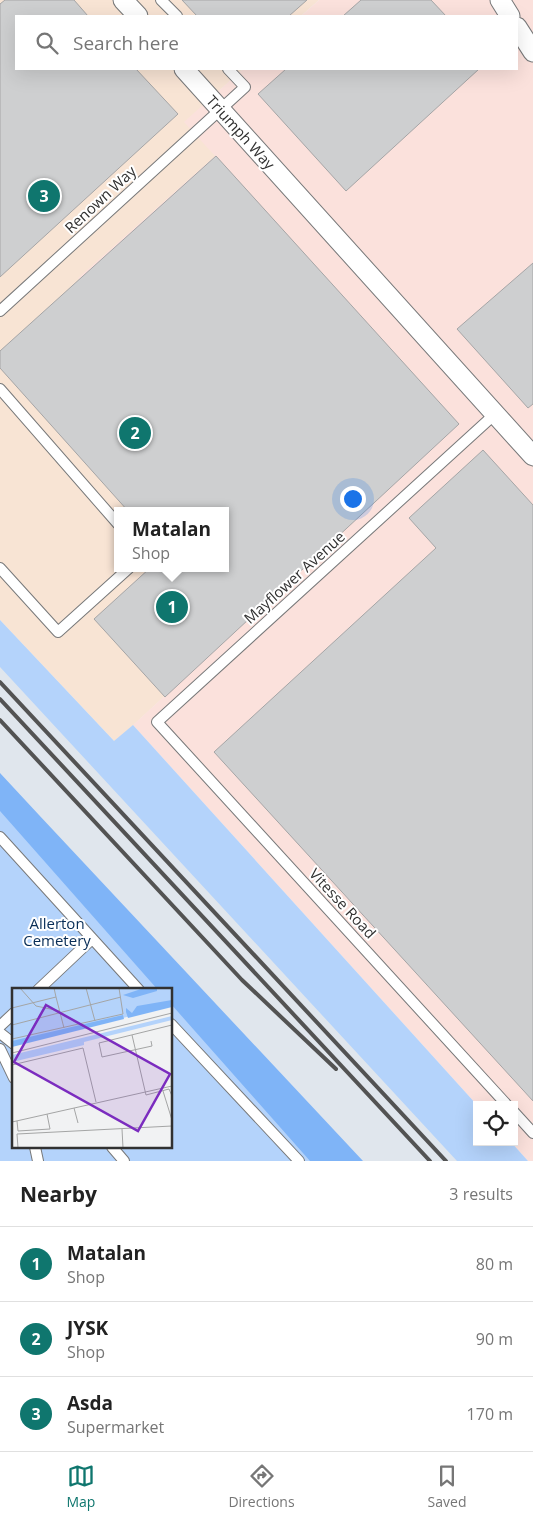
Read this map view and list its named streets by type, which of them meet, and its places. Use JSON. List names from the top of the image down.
{
  "streets": {
    "street": ["Triumph Way"],
    "lane": ["Renown Way", "Mayflower Avenue", "Vitesse Road"]
  },
  "crossings": [
    ["Triumph Way", "Renown Way"],
    ["Triumph Way", "Mayflower Avenue"],
    ["Mayflower Avenue", "Vitesse Road"]
  ],
  "parks": ["Allerton Cemetery"],
  "page": {
    "search": "Search here",
    "pins": ["3", "2", "1"],
    "popup": ["Matalan", "Shop"],
    "heading": ["Nearby", "3 results"],
    "list": [
      {
        "mark": "1",
        "name": "Matalan",
        "note": "Shop",
        "value": "80 m"
      },
      {
        "mark": "2",
        "name": "JYSK",
        "note": "Shop",
        "value": "90 m"
      },
      {
        "mark": "3",
        "name": "Asda",
        "note": "Supermarket",
        "value": "170 m"
      }
    ],
    "nav": ["Map", "Directions", "Saved"]
  }
}
